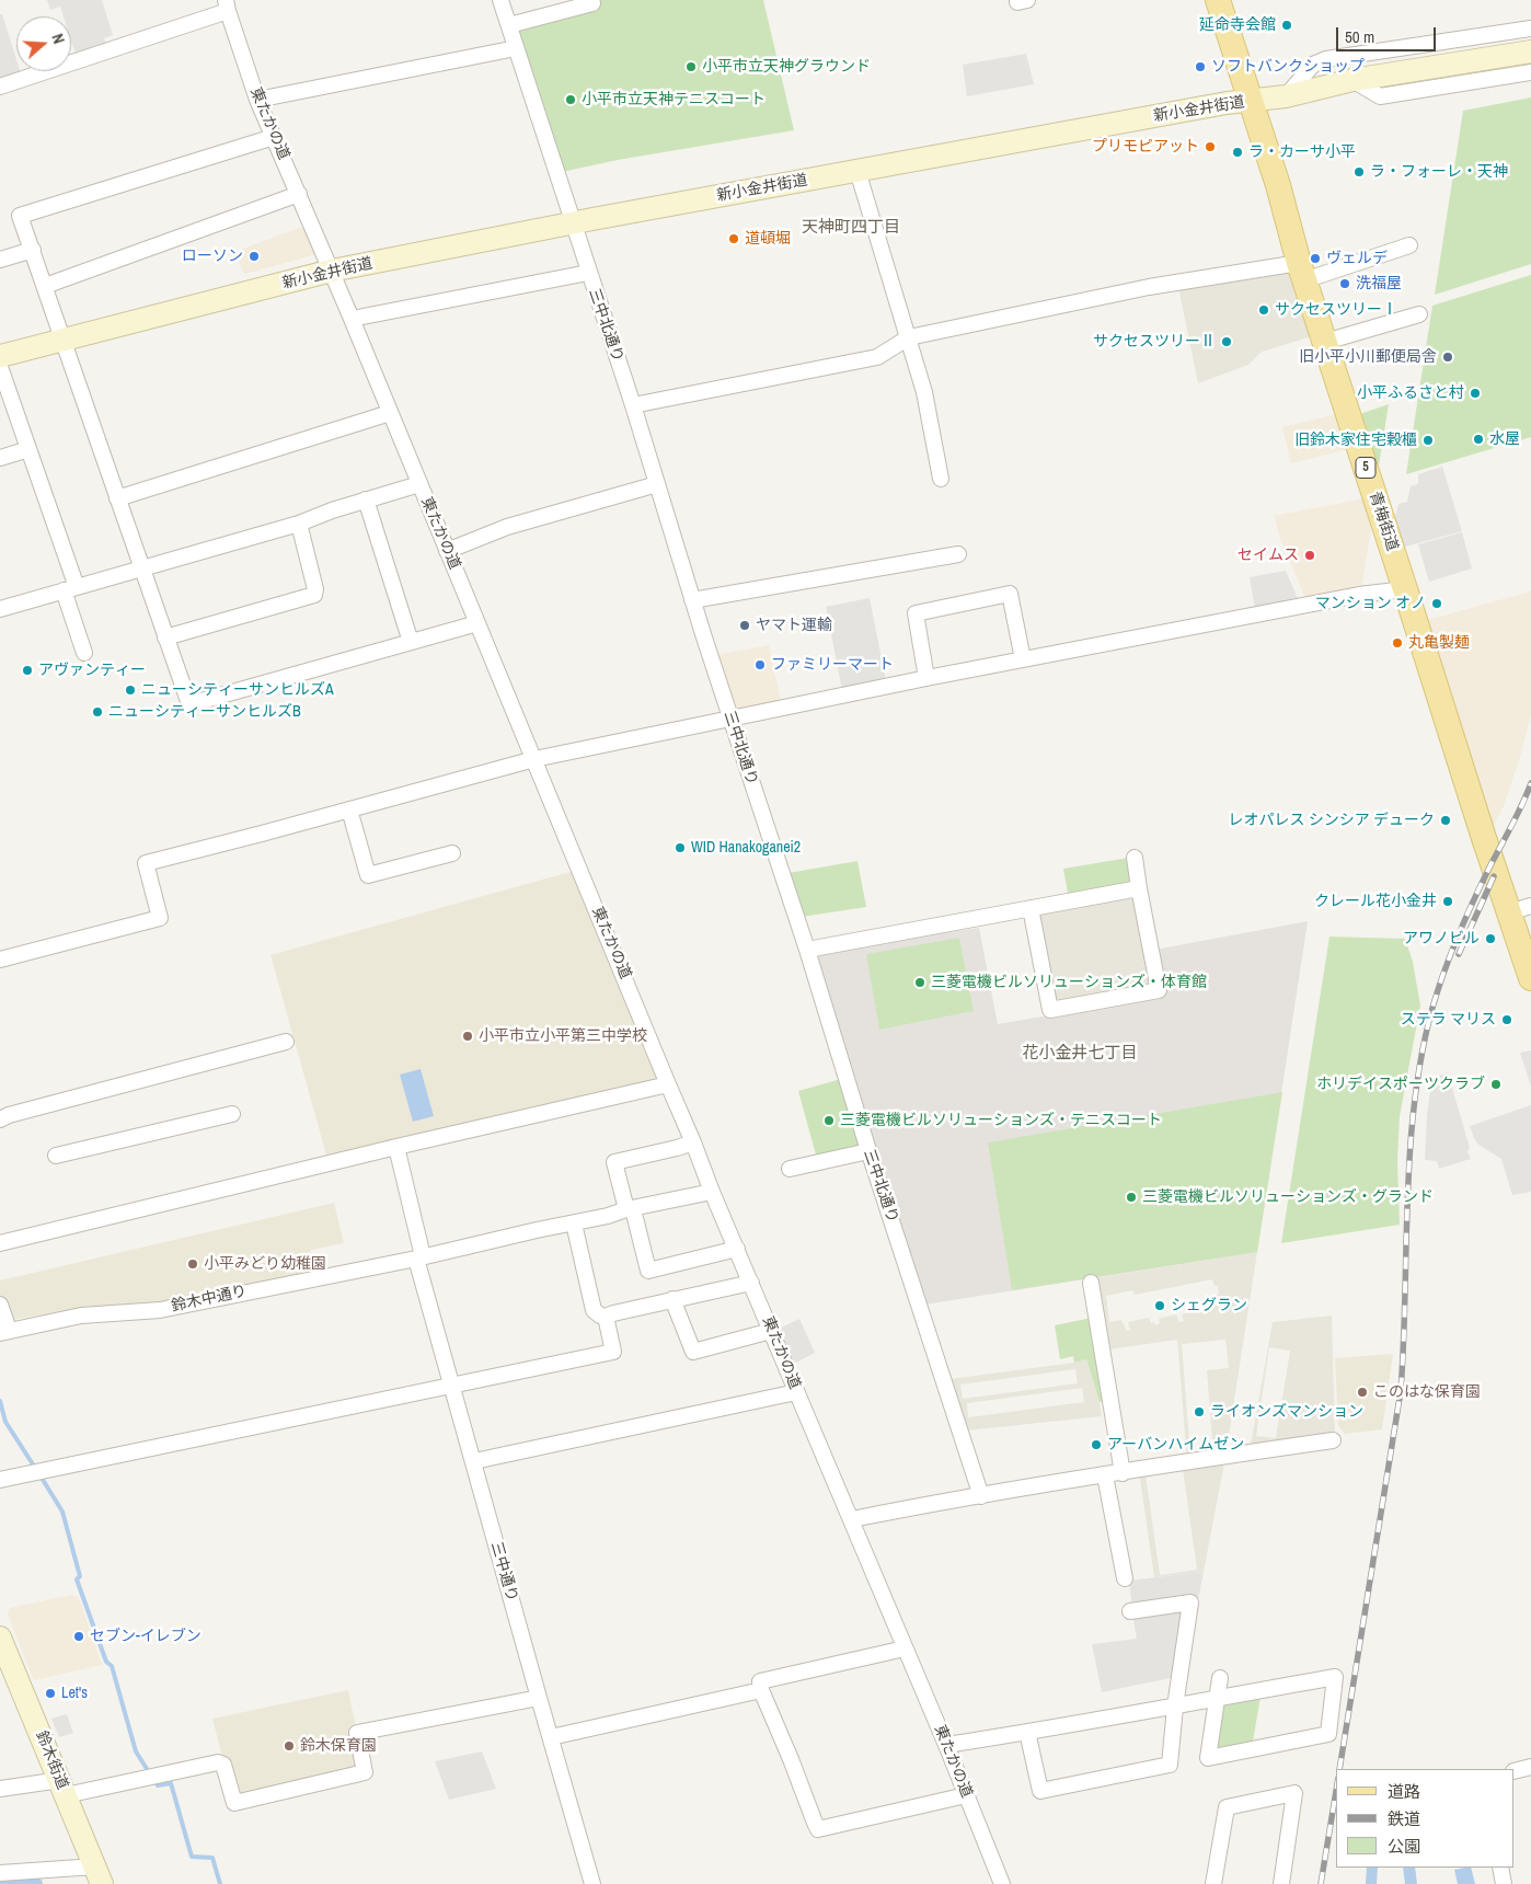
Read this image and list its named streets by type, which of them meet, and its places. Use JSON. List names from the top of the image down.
{
  "streets": {
    "main road": [
      "新小金井街道",
      "5",
      "青梅街道",
      "鈴木街道"
    ],
    "street": [
      "東たかの道",
      "三中北通り",
      "鈴木中通り",
      "三中通り"
    ]
  },
  "crossings": [
    ["新小金井街道", "東たかの道"],
    ["新小金井街道", "三中北通り"],
    ["新小金井街道", "青梅街道"],
    ["東たかの道", "鈴木中通り"],
    ["鈴木中通り", "三中通り"]
  ],
  "districts": ["天神町四丁目", "花小金井七丁目"],
  "places": [
    "延命寺会館",
    "小平市立天神グラウンド",
    "ソフトバンクショップ",
    "小平市立天神テニスコート",
    "プリモピアット",
    "ラ・カーサ小平",
    "ラ・フォーレ・天神",
    "道頓堀",
    "ローソン",
    "ヴェルデ",
    "洗福屋",
    "サクセスツリーⅠ",
    "サクセスツリーⅡ",
    "旧小平小川郵便局舎",
    "小平ふるさと村",
    "水屋",
    "旧鈴木家住宅穀櫃",
    "セイムス",
    "マンション オノ",
    "ヤマト運輸",
    "丸亀製麺",
    "ファミリーマート",
    "アヴァンティー",
    "ニューシティーサンヒルズA",
    "ニューシティーサンヒルズB",
    "レオパレス シンシア デューク",
    "WID Hanakoganei2",
    "クレール花小金井",
    "アワノビル",
    "三菱電機ビルソリューションズ・体育館",
    "ステラ マリス",
    "小平市立小平第三中学校",
    "ホリデイスポーツクラブ",
    "三菱電機ビルソリューションズ・テニスコート",
    "三菱電機ビルソリューションズ・グランド",
    "小平みどり幼稚園",
    "シェグラン",
    "このはな保育園",
    "ライオンズマンション",
    "アーバンハイムゼン",
    "セブン-イレブン",
    "Let's",
    "鈴木保育園"
  ],
  "legend": ["道路", "鉄道", "公園"],
  "scale_bar": "50 m",
  "north": "right"
}
